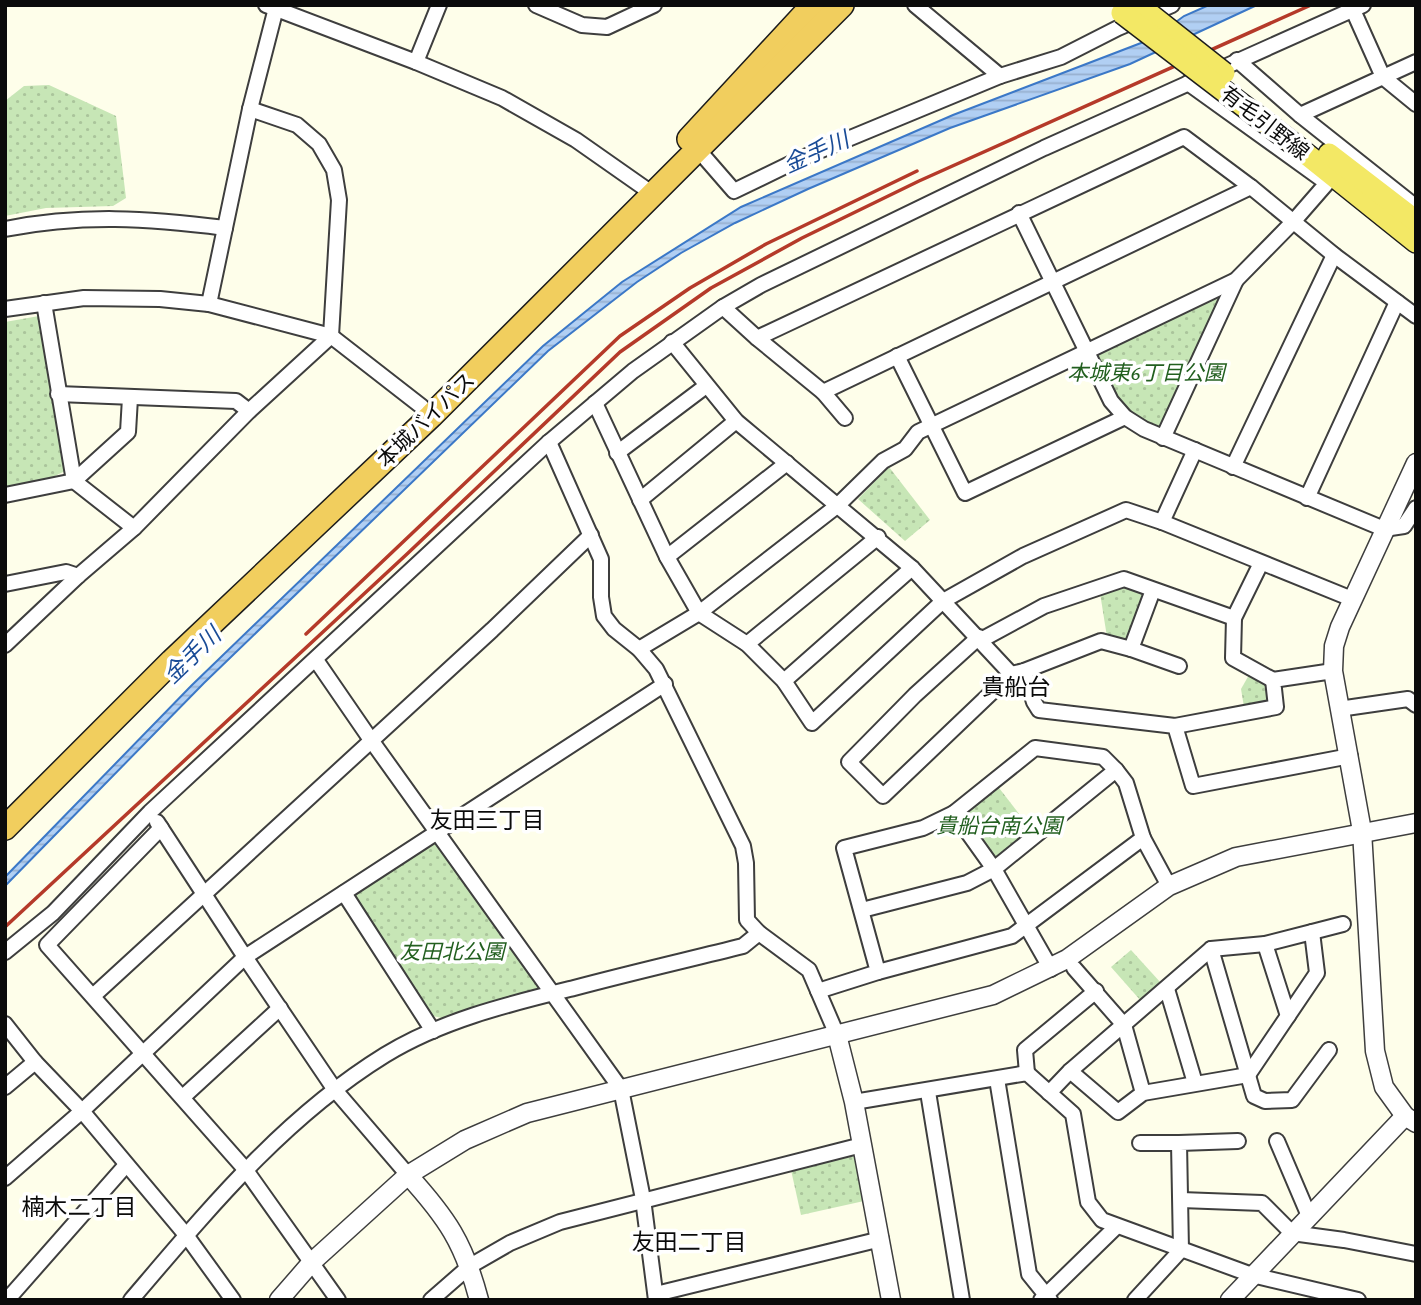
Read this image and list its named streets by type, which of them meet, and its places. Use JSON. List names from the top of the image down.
{
  "streets": {
    "highway": ["本城バイパス"],
    "main road": ["有毛引野線"]
  },
  "districts": [
    "貴船台",
    "友田三丁目",
    "楠木二丁目",
    "友田二丁目"
  ],
  "water": ["金手川"],
  "parks": ["本城東6丁目公園", "貴船台南公園", "友田北公園"]
}
